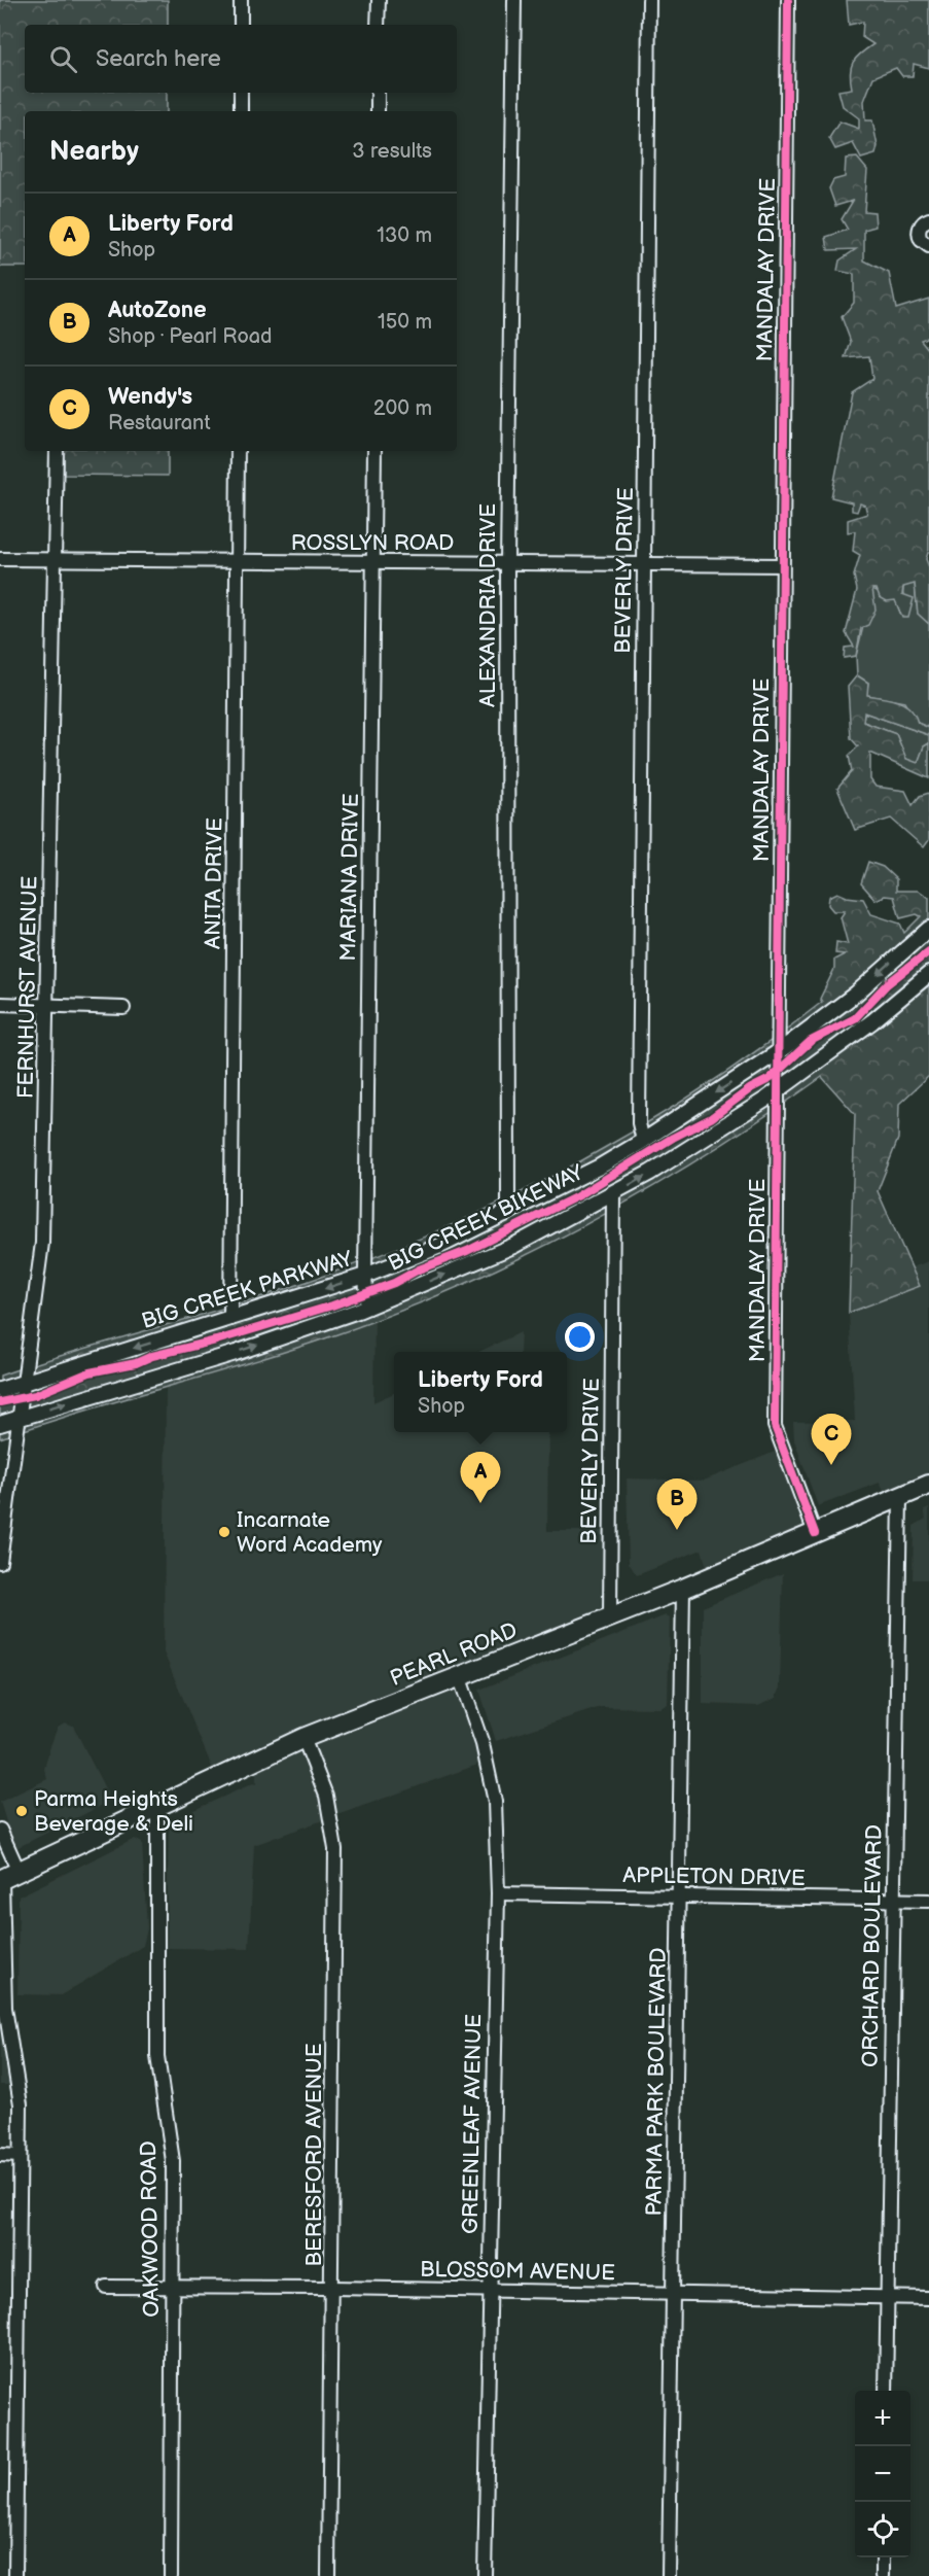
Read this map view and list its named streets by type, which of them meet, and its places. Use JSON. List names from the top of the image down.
{
  "streets": {
    "main road": ["PEARL ROAD"],
    "street": [
      "MANDALAY DRIVE",
      "ROSSLYN ROAD",
      "BEVERLY DRIVE",
      "ALEXANDRIA DRIVE",
      "MARIANA DRIVE",
      "ANITA DRIVE",
      "FERNHURST AVENUE",
      "BIG CREEK PARKWAY",
      "APPLETON DRIVE",
      "ORCHARD BOULEVARD",
      "PARMA PARK BOULEVARD",
      "GREENLEAF AVENUE",
      "BERESFORD AVENUE",
      "OAKWOOD ROAD",
      "BLOSSOM AVENUE"
    ],
    "cycle path": ["BIG CREEK BIKEWAY"]
  },
  "crossings": [
    ["MANDALAY DRIVE", "ROSSLYN ROAD"],
    ["MANDALAY DRIVE", "BIG CREEK PARKWAY"],
    ["MANDALAY DRIVE", "PEARL ROAD"],
    ["ROSSLYN ROAD", "BEVERLY DRIVE"],
    ["ROSSLYN ROAD", "ALEXANDRIA DRIVE"],
    ["ROSSLYN ROAD", "MARIANA DRIVE"],
    ["ROSSLYN ROAD", "ANITA DRIVE"],
    ["ROSSLYN ROAD", "FERNHURST AVENUE"],
    ["BEVERLY DRIVE", "BIG CREEK PARKWAY"],
    ["BEVERLY DRIVE", "PEARL ROAD"],
    ["ALEXANDRIA DRIVE", "BIG CREEK PARKWAY"],
    ["MARIANA DRIVE", "BIG CREEK PARKWAY"],
    ["ANITA DRIVE", "BIG CREEK PARKWAY"],
    ["FERNHURST AVENUE", "BIG CREEK PARKWAY"],
    ["PEARL ROAD", "ORCHARD BOULEVARD"],
    ["PEARL ROAD", "PARMA PARK BOULEVARD"],
    ["PEARL ROAD", "GREENLEAF AVENUE"],
    ["PEARL ROAD", "BERESFORD AVENUE"],
    ["PEARL ROAD", "OAKWOOD ROAD"],
    ["APPLETON DRIVE", "ORCHARD BOULEVARD"],
    ["APPLETON DRIVE", "PARMA PARK BOULEVARD"],
    ["APPLETON DRIVE", "GREENLEAF AVENUE"],
    ["ORCHARD BOULEVARD", "BLOSSOM AVENUE"],
    ["PARMA PARK BOULEVARD", "BLOSSOM AVENUE"],
    ["GREENLEAF AVENUE", "BLOSSOM AVENUE"],
    ["BERESFORD AVENUE", "BLOSSOM AVENUE"],
    ["OAKWOOD ROAD", "BLOSSOM AVENUE"]
  ],
  "places": ["Incarnate Word Academy", "Parma Heights Beverage & Deli"],
  "page": {
    "search": "Search here",
    "heading": ["Nearby", "3 results"],
    "list": [
      {
        "mark": "A",
        "name": "Liberty Ford",
        "note": "Shop",
        "value": "130 m"
      },
      {
        "mark": "B",
        "name": "AutoZone",
        "note": "Shop · Pearl Road",
        "value": "150 m"
      },
      {
        "mark": "C",
        "name": "Wendy's",
        "note": "Restaurant",
        "value": "200 m"
      }
    ],
    "popup": ["Liberty Ford", "Shop"],
    "pins": ["C", "A", "B"],
    "map_buttons": ["+", "−"]
  }
}
